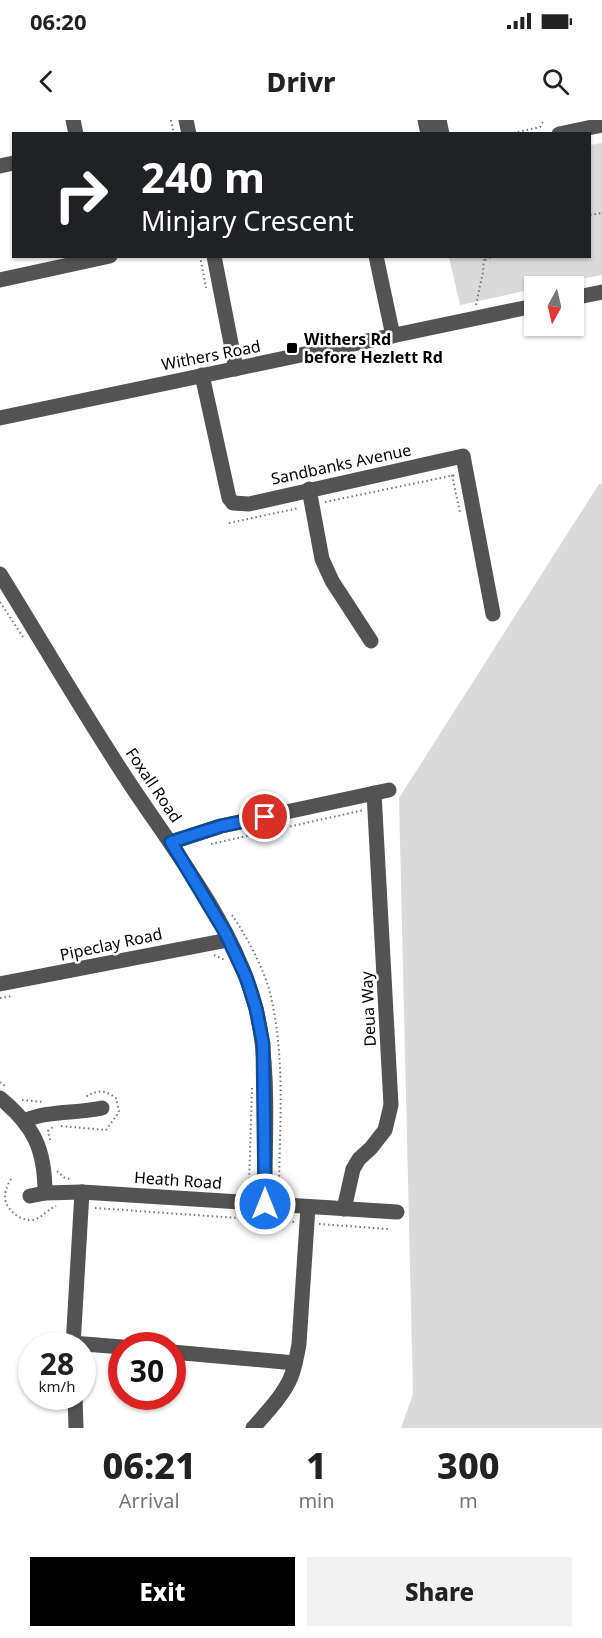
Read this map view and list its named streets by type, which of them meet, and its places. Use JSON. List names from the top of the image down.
{
  "streets": {
    "street": [
      "Withers Road",
      "Sandbanks Avenue",
      "Foxall Road",
      "Pipeclay Road",
      "Deua Way",
      "Heath Road"
    ]
  },
  "crossings": [
    ["Withers Road", "Sandbanks Avenue"],
    ["Foxall Road", "Pipeclay Road"],
    ["Foxall Road", "Deua Way"],
    ["Foxall Road", "Heath Road"],
    ["Deua Way", "Heath Road"]
  ],
  "places": {
    "transit": ["Withers Rd before Hezlett Rd"]
  },
  "north": "bottom",
  "page": {
    "status": "06:20",
    "header": "Drivr",
    "turn": ["240 m", "Minjary Crescent"],
    "speed": "28 km/h",
    "limit": "30",
    "eta": [
      "06:21",
      "Arrival",
      "1",
      "min",
      "300",
      "m"
    ],
    "buttons": ["Exit", "Share"]
  }
}
